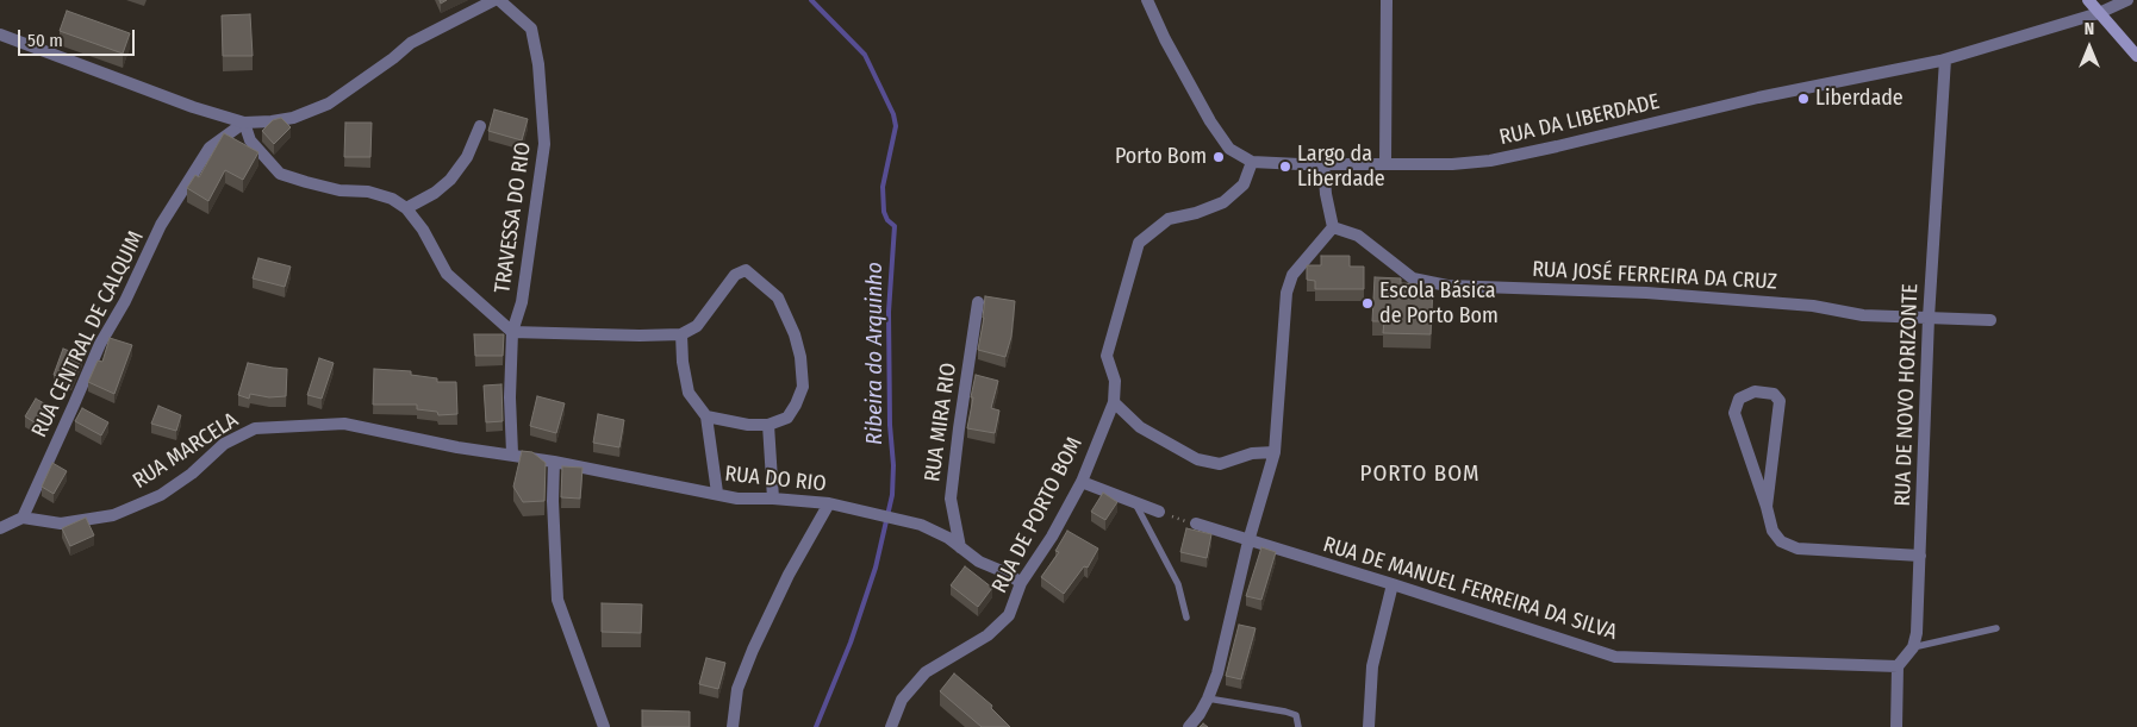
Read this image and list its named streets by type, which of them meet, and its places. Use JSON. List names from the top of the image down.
{
  "streets": {
    "street": [
      "RUA DA LIBERDADE",
      "TRAVESSA DO RIO",
      "RUA JOSÉ FERREIRA DA CRUZ",
      "RUA CENTRAL DE CALQUIM",
      "RUA DE NOVO HORIZONTE",
      "RUA MIRA RIO",
      "RUA MARCELA",
      "RUA DO RIO",
      "RUA DE PORTO BOM",
      "RUA DE MANUEL FERREIRA DA SILVA"
    ]
  },
  "crossings": [
    ["RUA DA LIBERDADE", "RUA DE NOVO HORIZONTE"],
    ["RUA DA LIBERDADE", "RUA DE PORTO BOM"],
    ["TRAVESSA DO RIO", "RUA MARCELA"],
    ["TRAVESSA DO RIO", "RUA DO RIO"],
    ["RUA JOSÉ FERREIRA DA CRUZ", "RUA DE NOVO HORIZONTE"],
    ["RUA CENTRAL DE CALQUIM", "RUA MARCELA"],
    ["RUA MIRA RIO", "RUA DO RIO"],
    ["RUA MARCELA", "RUA DO RIO"],
    ["RUA DO RIO", "RUA DE PORTO BOM"]
  ],
  "districts": ["PORTO BOM"],
  "water": ["Ribeira do Arquinho"],
  "places": [
    "Liberdade",
    "Porto Bom",
    "Largo da Liberdade",
    "Escola Básica de Porto Bom"
  ],
  "scale_bar": "50 m",
  "north": "top"
}
